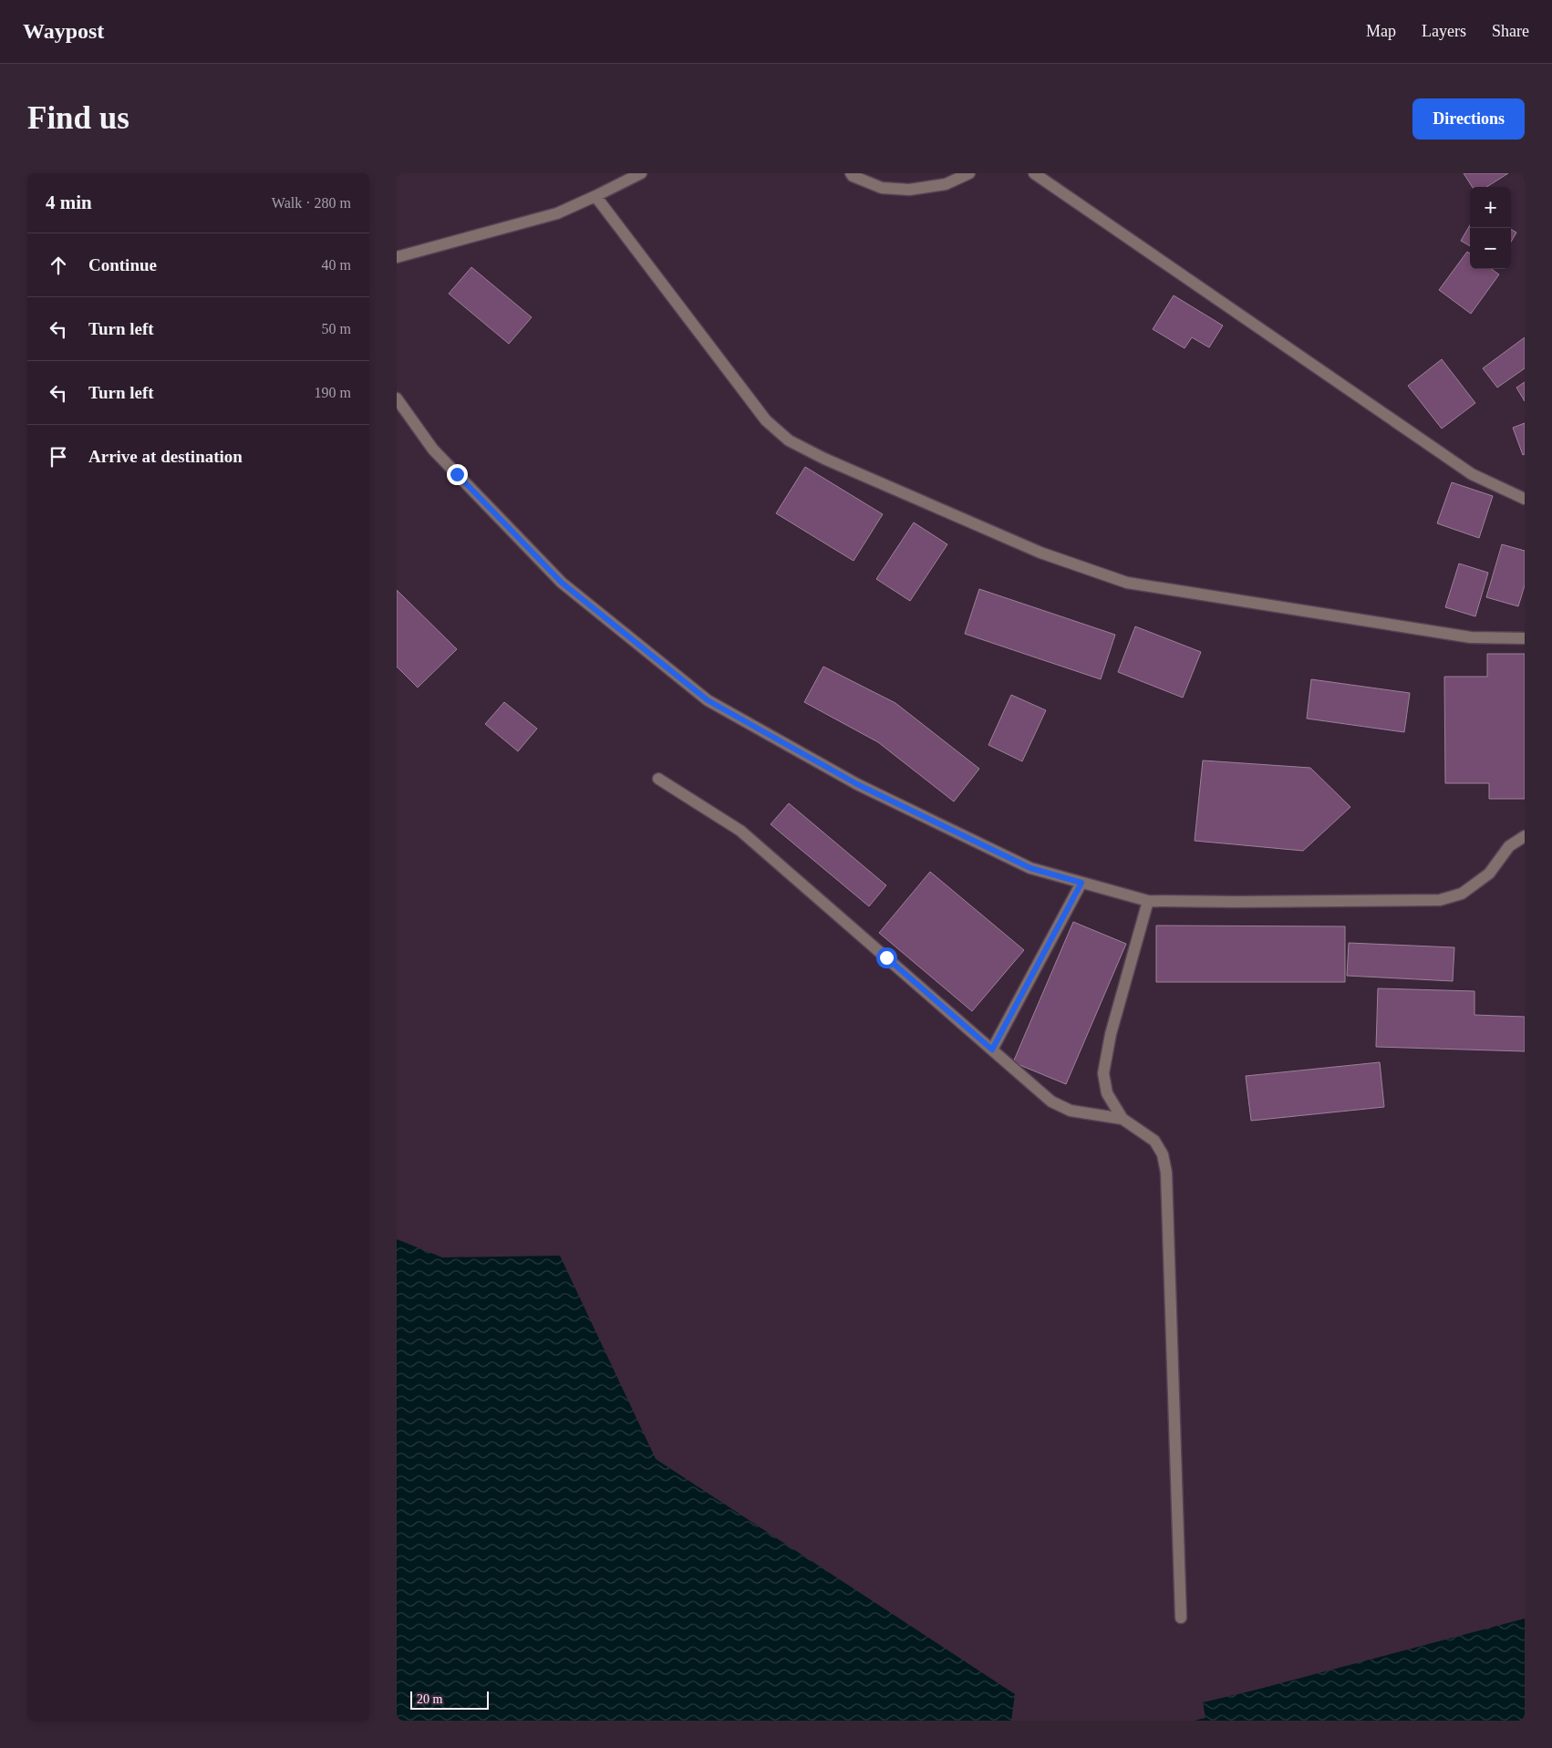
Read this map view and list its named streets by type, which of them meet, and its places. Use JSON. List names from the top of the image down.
{
  "scale_bar": "20 m",
  "page": {
    "header": "Waypost",
    "nav": ["Map", "Layers", "Share"],
    "buttons": "Directions",
    "title": "Find us",
    "heading": ["4 min", "Walk · 280 m"],
    "map_buttons": ["+", "−"],
    "list": [
      ["Continue", "40 m"],
      ["Turn left", "50 m"],
      ["Turn left", "190 m"],
      "Arrive at destination"
    ],
    "scale": "20 m"
  }
}
